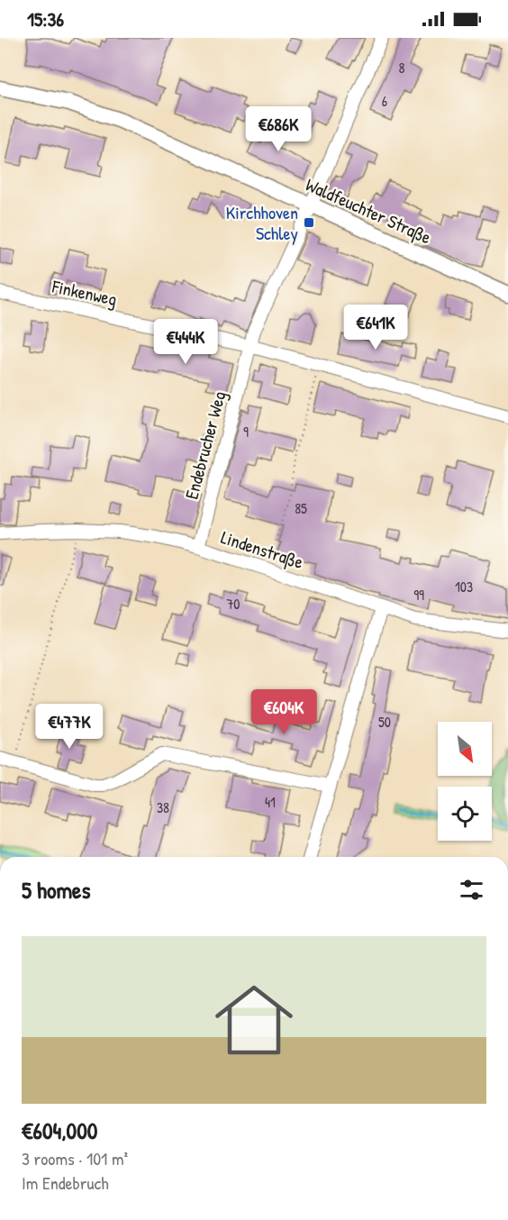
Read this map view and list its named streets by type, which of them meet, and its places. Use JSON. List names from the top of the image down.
{
  "streets": {
    "street": [
      "Waldfeuchter Straße",
      "Finkenweg",
      "Endebrucher Weg",
      "Lindenstraße"
    ]
  },
  "crossings": [
    ["Waldfeuchter Straße", "Endebrucher Weg"],
    ["Finkenweg", "Endebrucher Weg"],
    ["Endebrucher Weg", "Lindenstraße"]
  ],
  "places": {
    "transit": ["Kirchhoven Schley"]
  },
  "house_numbers": [
    "8",
    "6",
    "9",
    "85",
    "103",
    "99",
    "70",
    "50",
    "41",
    "38"
  ],
  "north": "bottom right",
  "page": {
    "status": "15:36",
    "price": [
      "€686K",
      "€641K",
      "€444K",
      "€604K",
      "€477K"
    ],
    "heading": "5 homes",
    "list": [
      {
        "name": "€604,000",
        "note": "3 rooms · 101 m² · Im Endebruch"
      }
    ]
  }
}
